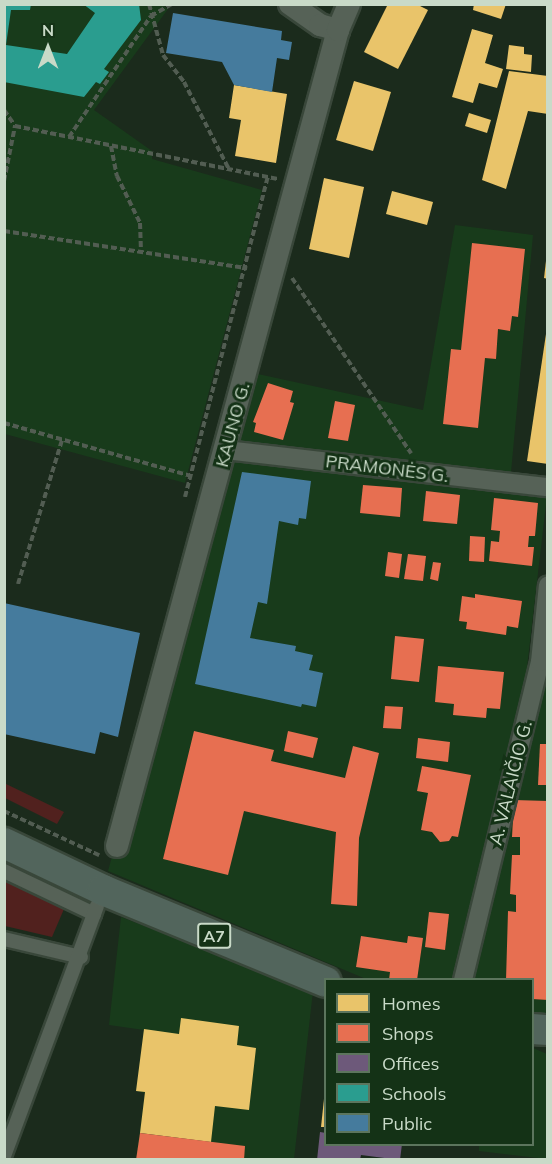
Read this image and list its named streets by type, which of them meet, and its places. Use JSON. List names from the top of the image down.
{
  "streets": {
    "highway": ["A7"],
    "street": ["KAUNO G.", "PRAMONĖS G.", "A. VALAIČIO G."]
  },
  "crossings": [
    ["KAUNO G.", "PRAMONĖS G."]
  ],
  "legend": [
    "Homes",
    "Shops",
    "Offices",
    "Schools",
    "Public"
  ],
  "north": "top"
}
